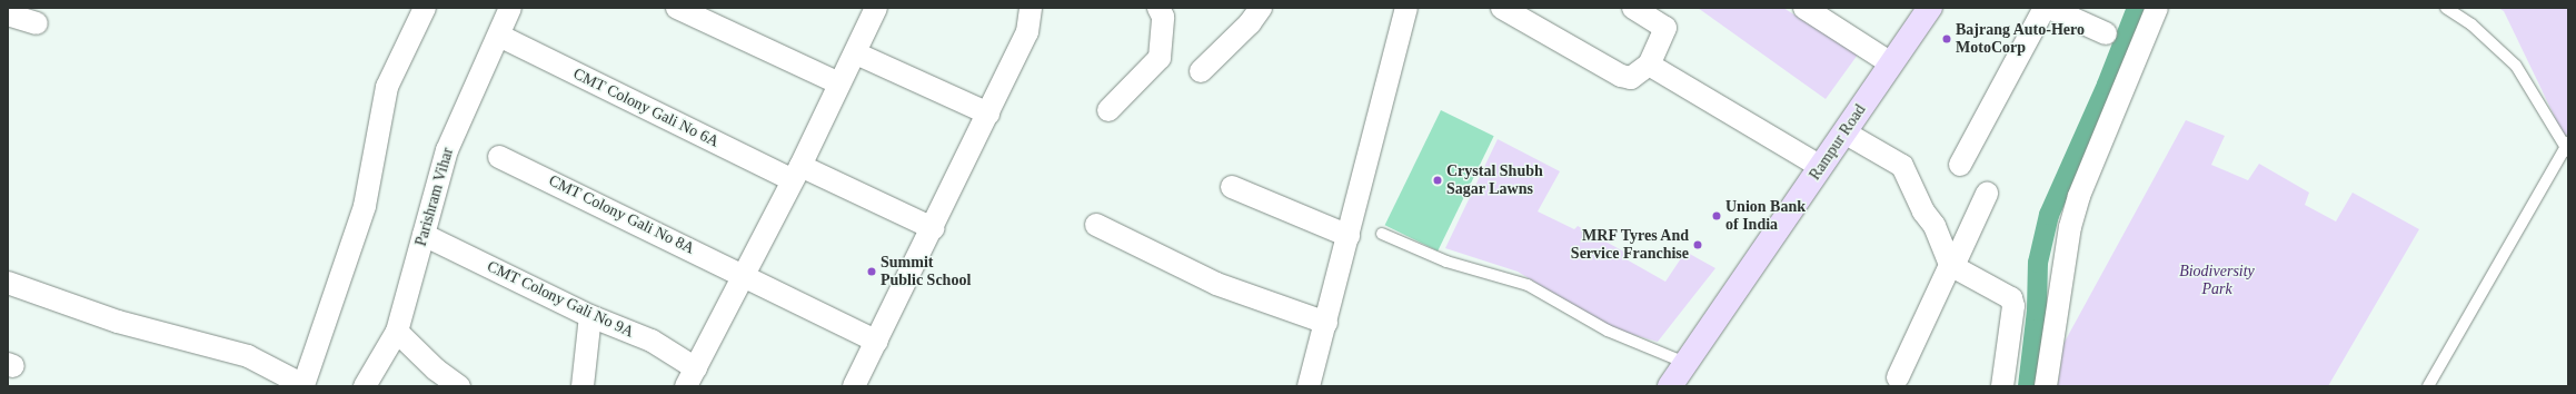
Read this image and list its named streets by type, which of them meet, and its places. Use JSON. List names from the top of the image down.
{
  "streets": {
    "main road": ["Rampur Road"],
    "street": [
      "CMT Colony Gali No 6A",
      "Parishram Vihar",
      "CMT Colony Gali No 8A",
      "CMT Colony Gali No 9A"
    ]
  },
  "crossings": [
    ["CMT Colony Gali No 6A", "Parishram Vihar"],
    ["Parishram Vihar", "CMT Colony Gali No 9A"]
  ],
  "parks": ["Biodiversity Park"],
  "places": [
    "Bajrang Auto-Hero MotoCorp",
    "Crystal Shubh Sagar Lawns",
    "Union Bank of India",
    "MRF Tyres And Service Franchise",
    "Summit Public School"
  ]
}
